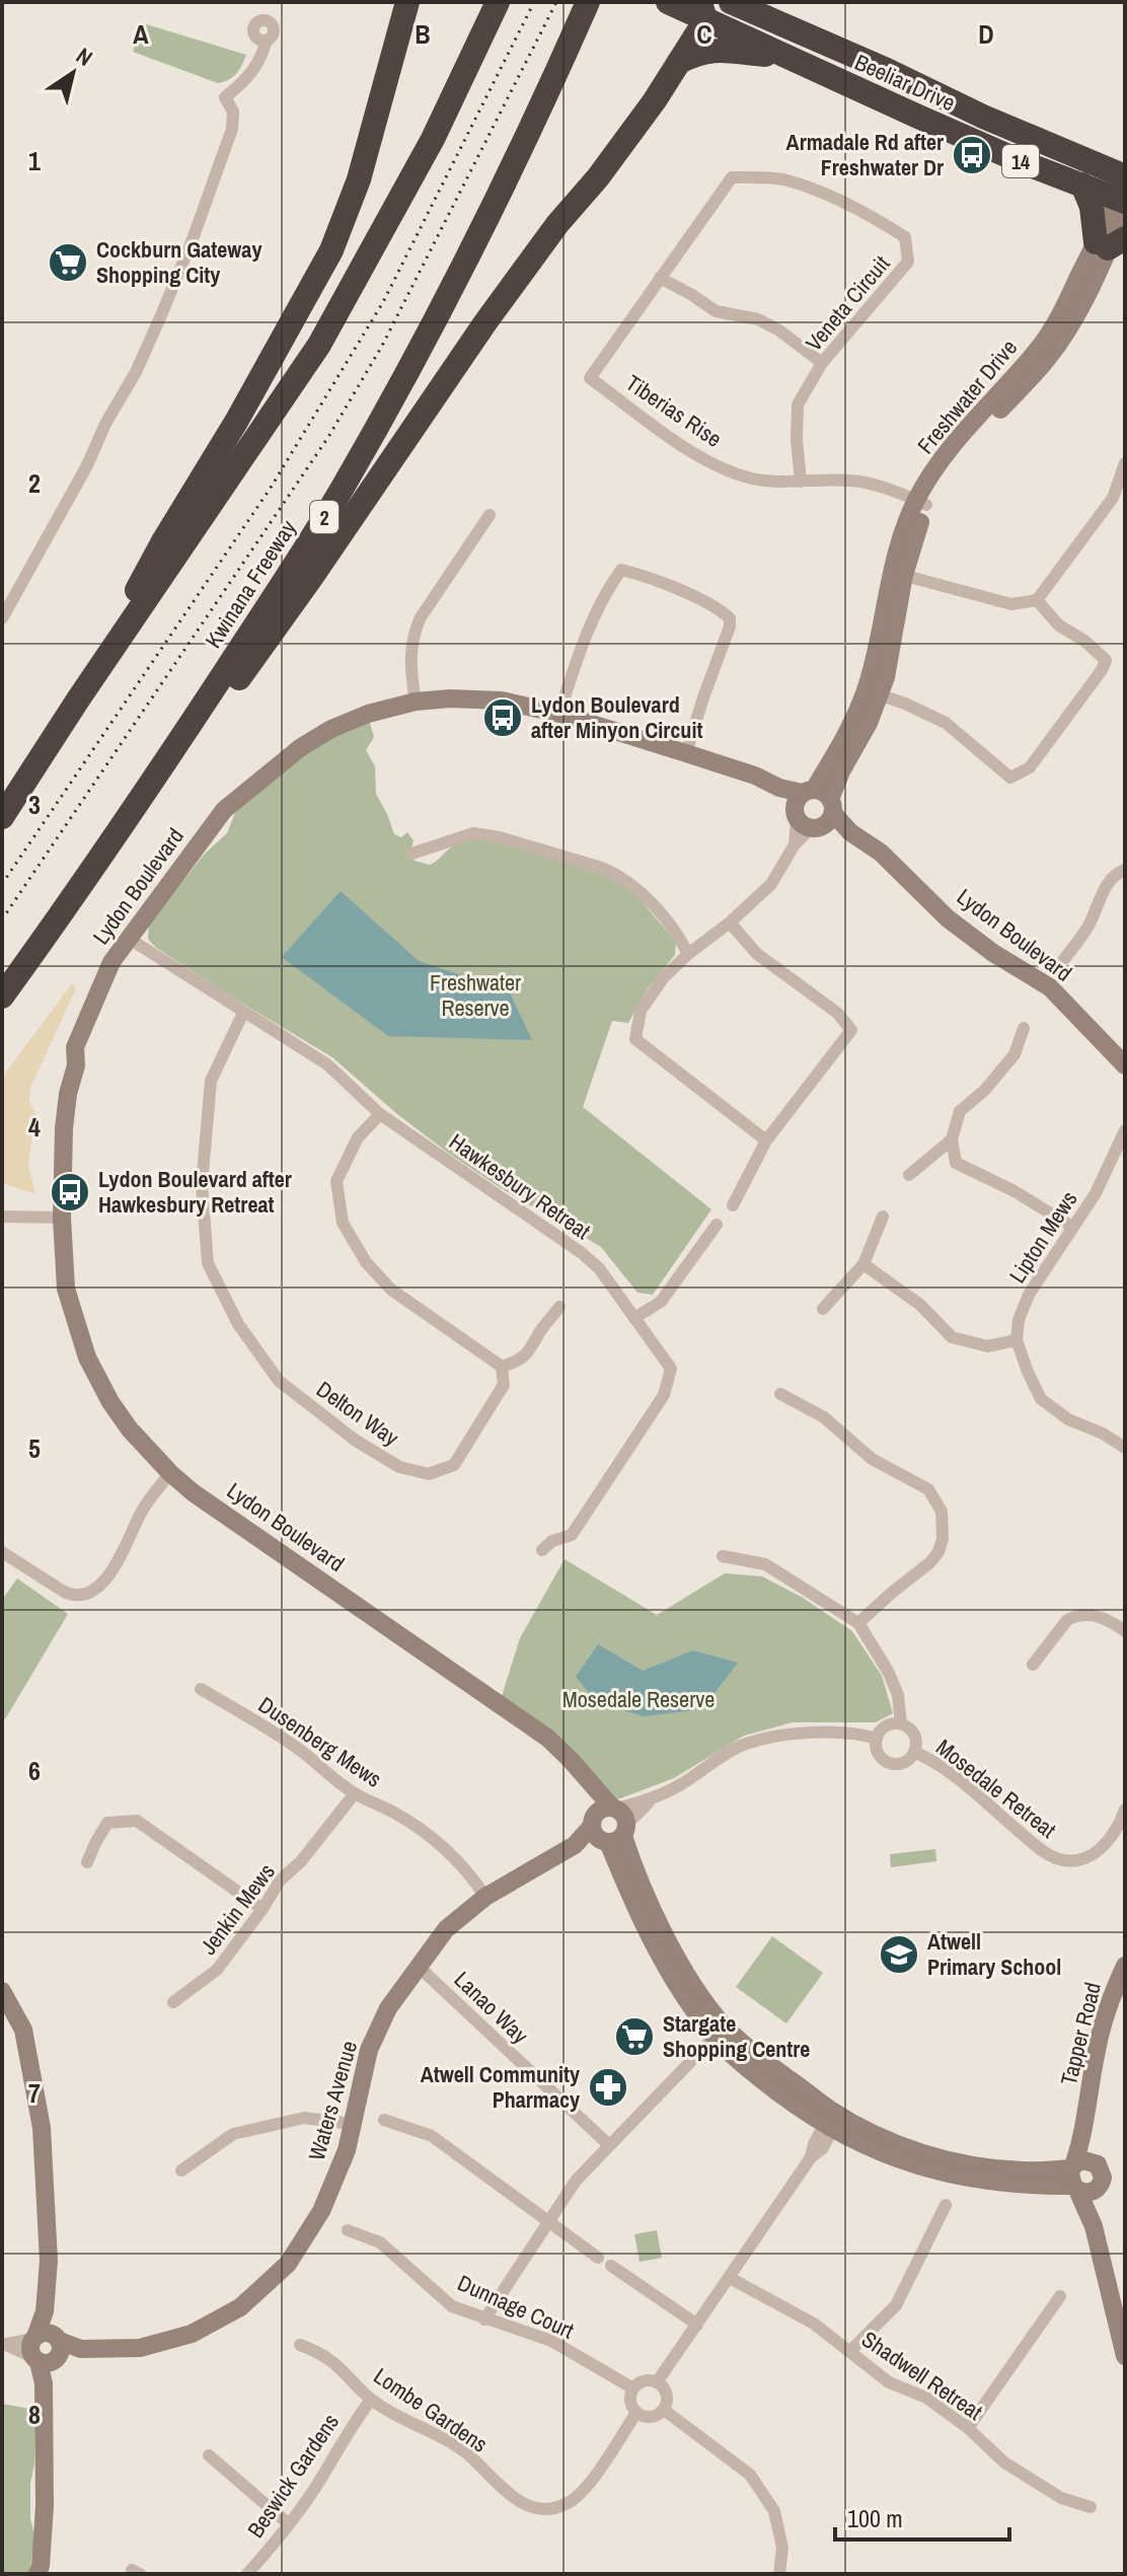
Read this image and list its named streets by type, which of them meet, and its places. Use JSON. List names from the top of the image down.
{
  "streets": {
    "highway": [
      "Beeliar Drive",
      "14",
      "2",
      "Kwinana Freeway"
    ],
    "street": [
      "Veneta Circuit",
      "Freshwater Drive",
      "Tiberias Rise",
      "Lydon Boulevard",
      "Hawkesbury Retreat",
      "Lipton Mews",
      "Delton Way",
      "Dusenberg Mews",
      "Mosedale Retreat",
      "Jenkin Mews",
      "Lanao Way",
      "Tapper Road",
      "Waters Avenue",
      "Dunnage Court",
      "Shadwell Retreat",
      "Lombe Gardens",
      "Beswick Gardens"
    ]
  },
  "crossings": [
    ["Beeliar Drive", "Freshwater Drive"],
    ["Veneta Circuit", "Tiberias Rise"],
    ["Freshwater Drive", "Tiberias Rise"],
    ["Freshwater Drive", "Lydon Boulevard"],
    ["Lydon Boulevard", "Hawkesbury Retreat"],
    ["Lydon Boulevard", "Tapper Road"],
    ["Lydon Boulevard", "Waters Avenue"],
    ["Hawkesbury Retreat", "Delton Way"],
    ["Dusenberg Mews", "Jenkin Mews"],
    ["Dusenberg Mews", "Waters Avenue"],
    ["Lanao Way", "Waters Avenue"],
    ["Dunnage Court", "Lombe Gardens"],
    ["Lombe Gardens", "Beswick Gardens"]
  ],
  "parks": ["Freshwater Reserve", "Mosedale Reserve"],
  "places": {
    "bus stop": ["Armadale Rd after Freshwater Dr", "Lydon Boulevard after Minyon Circuit", "Lydon Boulevard after Hawkesbury Retreat"],
    "supermarket": ["Cockburn Gateway Shopping City", "Stargate Shopping Centre"],
    "school or university": ["Atwell Primary School"],
    "pharmacy": ["Atwell Community Pharmacy"]
  },
  "scale_bar": "100 m",
  "north": "top right",
  "grid": {
    "columns": [
      "A",
      "B",
      "C",
      "D"
    ],
    "rows": [
      "1",
      "2",
      "3",
      "4",
      "5",
      "6",
      "7",
      "8"
    ]
  }
}
